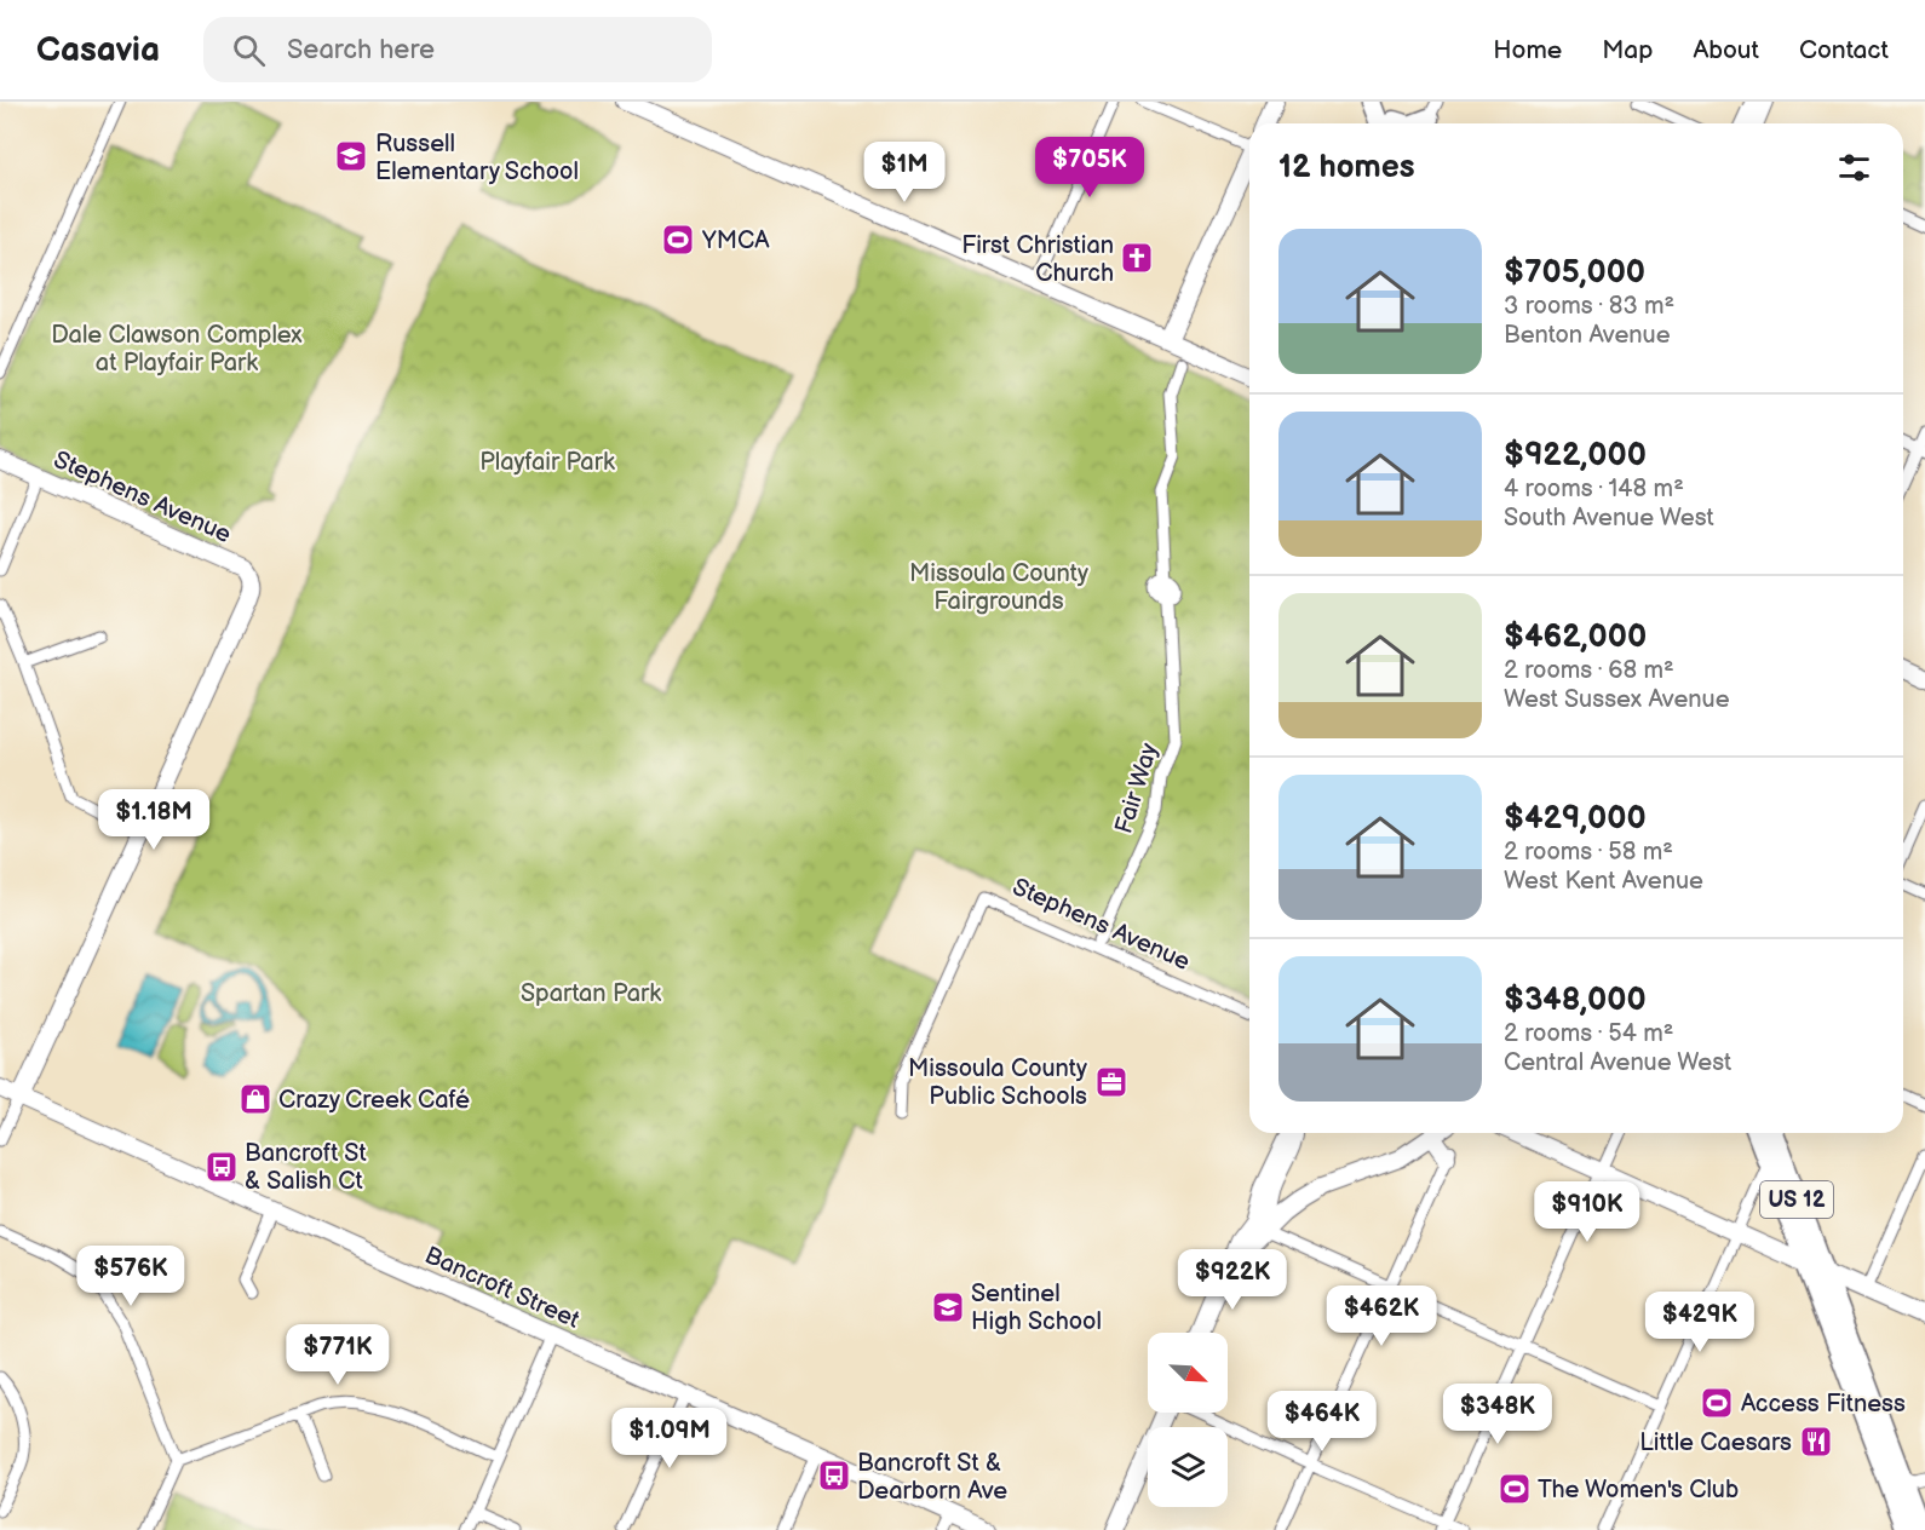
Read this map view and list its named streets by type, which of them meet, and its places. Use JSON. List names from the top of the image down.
{
  "streets": {
    "highway": ["US 12"],
    "street": ["Stephens Avenue", "Fair Way", "Bancroft Street"]
  },
  "parks": [
    "Dale Clawson Complex at Playfair Park",
    "Playfair Park",
    "Missoula County Fairgrounds",
    "Spartan Park"
  ],
  "places": {
    "school or university": ["Russell Elementary School", "Sentinel High School"],
    "sports": ["YMCA", "Access Fitness", "The Women's Club"],
    "church": ["First Christian Church"],
    "office": ["Missoula County Public Schools"],
    "shop": ["Crazy Creek Café"],
    "bus stop": ["Bancroft St & Salish Ct", "Bancroft St & Dearborn Ave"],
    "restaurant": ["Little Caesars"]
  },
  "north": "bottom right",
  "page": {
    "header": "Casavia",
    "search": "Search here",
    "nav": [
      "Home",
      "Map",
      "About",
      "Contact"
    ],
    "heading": "12 homes",
    "price": [
      "$705K",
      "$1M",
      "$1.18M",
      "$910K",
      "$576K",
      "$922K",
      "$462K",
      "$429K",
      "$771K",
      "$348K",
      "$464K",
      "$1.09M"
    ],
    "list": [
      {
        "name": "$705,000",
        "note": "3 rooms · 83 m² · Benton Avenue"
      },
      {
        "name": "$922,000",
        "note": "4 rooms · 148 m² · South Avenue West"
      },
      {
        "name": "$462,000",
        "note": "2 rooms · 68 m² · West Sussex Avenue"
      },
      {
        "name": "$429,000",
        "note": "2 rooms · 58 m² · West Kent Avenue"
      },
      {
        "name": "$348,000",
        "note": "2 rooms · 54 m² · Central Avenue West"
      }
    ]
  }
}
